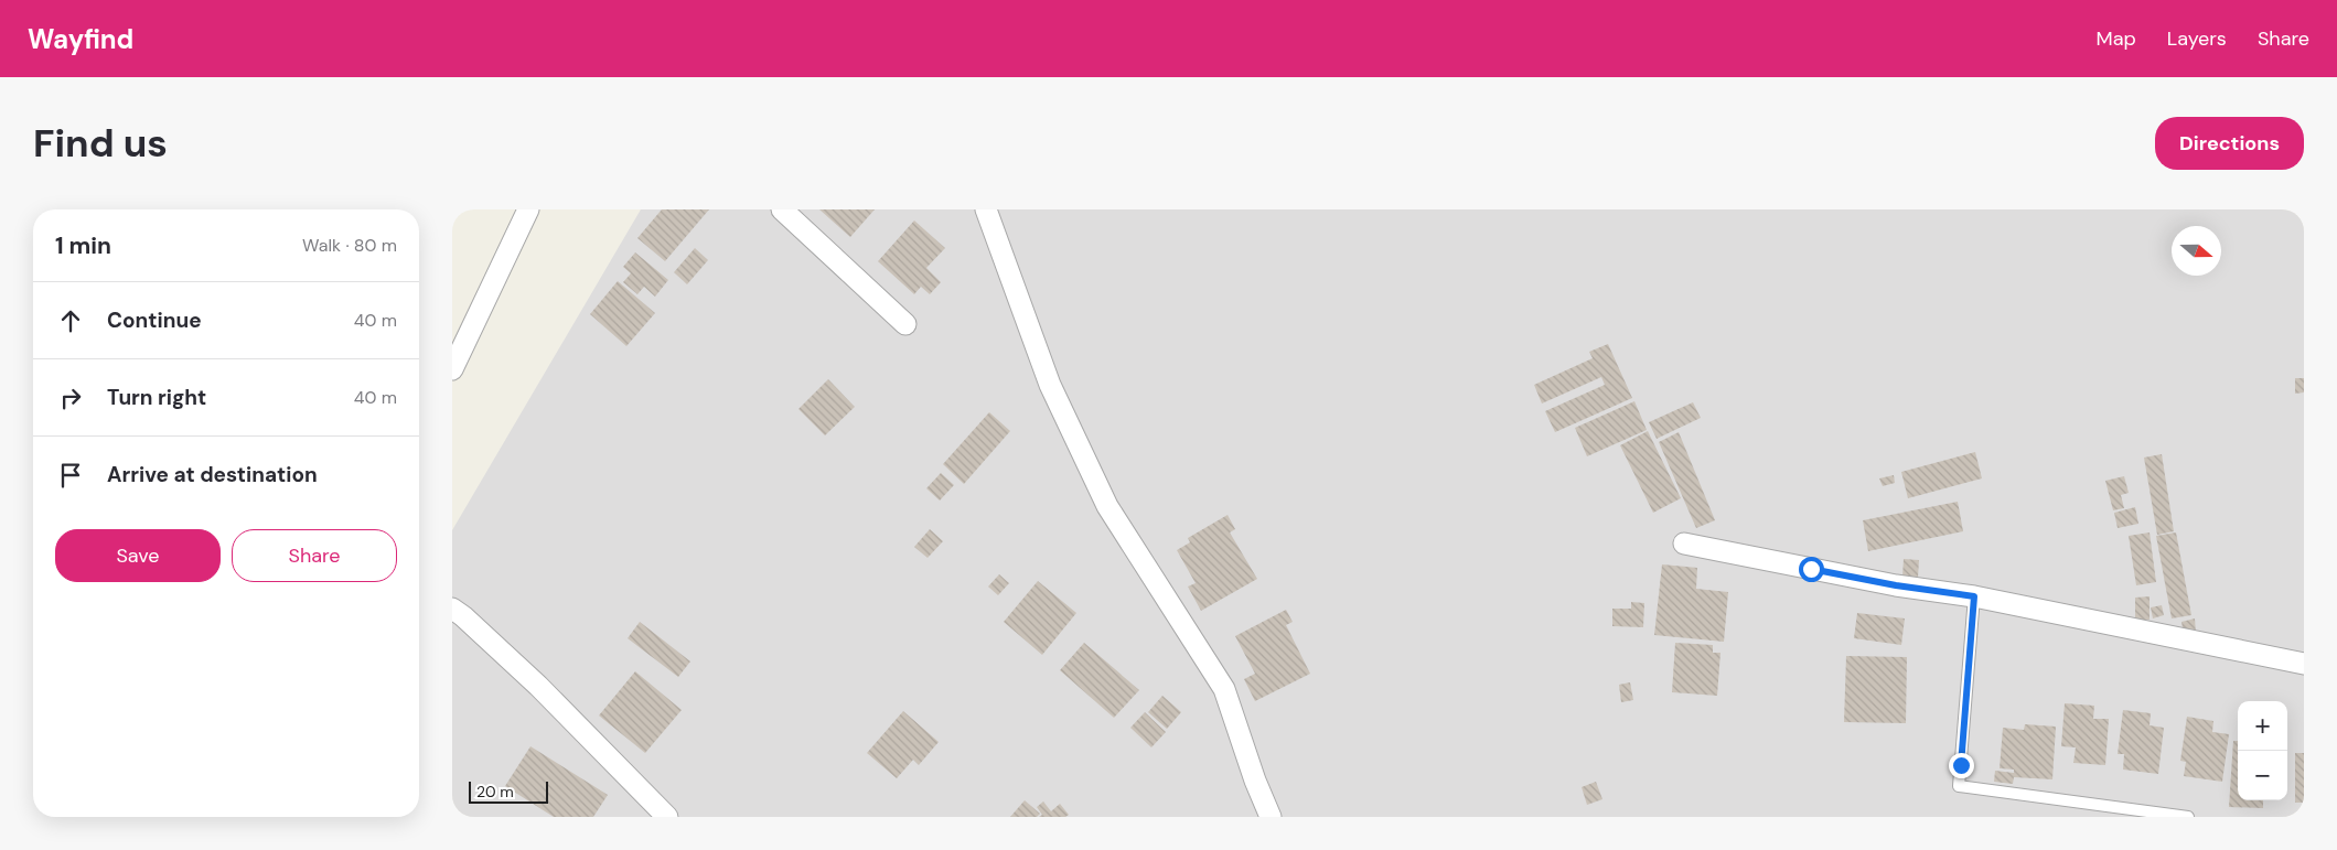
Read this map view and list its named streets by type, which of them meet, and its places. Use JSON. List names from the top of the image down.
{
  "scale_bar": "20 m",
  "north": "right",
  "page": {
    "header": "Wayfind",
    "nav": ["Map", "Layers", "Share"],
    "buttons": [
      "Directions",
      ["Save", "Share"]
    ],
    "title": "Find us",
    "heading": ["1 min", "Walk · 80 m"],
    "list": [
      ["Continue", "40 m"],
      ["Turn right", "40 m"],
      "Arrive at destination"
    ],
    "map_buttons": ["+", "−"],
    "scale": "20 m"
  }
}
